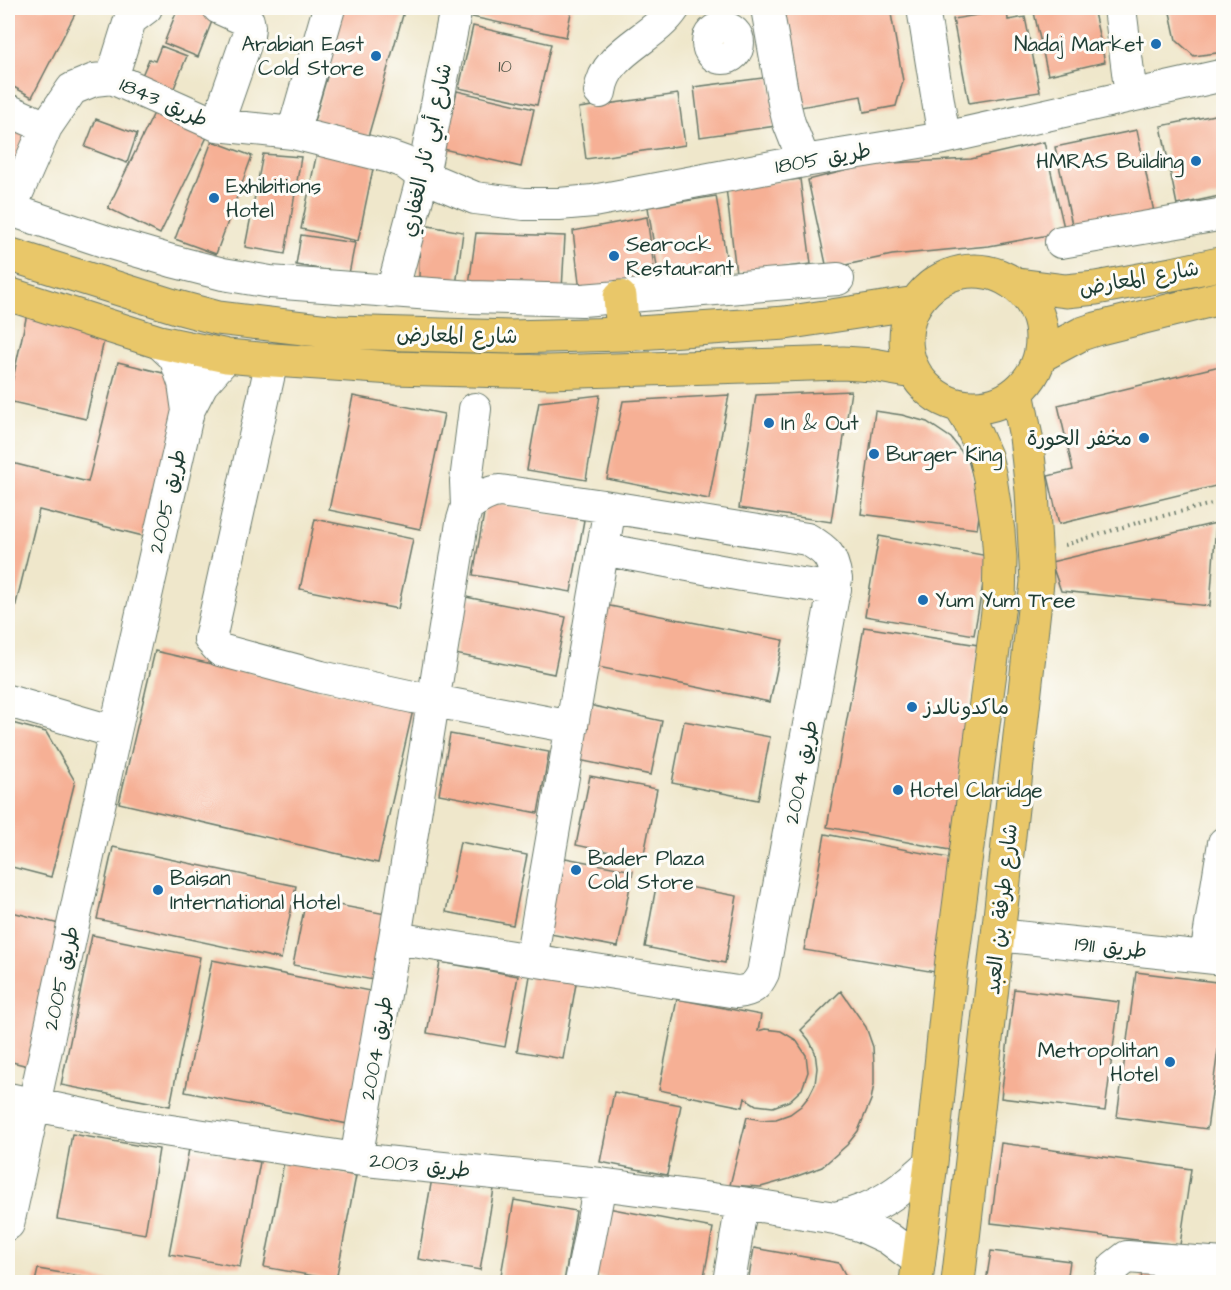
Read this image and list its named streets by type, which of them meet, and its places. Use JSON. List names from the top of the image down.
{
  "streets": {
    "main road": ["شارع المعارض", "شارع طرفة بن العبد"],
    "street": [
      "طريق 1843",
      "شارع أبي ثار الغفاري",
      "طريق 1805",
      "طريق 2005",
      "طريق 2004",
      "طريق 1911",
      "طريق 2003"
    ]
  },
  "crossings": [
    ["طريق 1843", "شارع أبي ثار الغفاري"],
    ["طريق 1843", "طريق 1805"],
    ["شارع أبي ثار الغفاري", "طريق 1805"],
    ["شارع المعارض", "طريق 2005"],
    ["شارع المعارض", "شارع طرفة بن العبد"],
    ["طريق 2005", "طريق 2003"],
    ["طريق 2004", "طريق 2003"],
    ["شارع طرفة بن العبد", "طريق 1911"],
    ["شارع طرفة بن العبد", "طريق 2003"]
  ],
  "places": [
    "Nadaj Market",
    "Arabian East Cold Store",
    "HMRAS Building",
    "Exhibitions Hotel",
    "Searock Restaurant",
    "In & Out",
    "مخفر الحورة",
    "Burger King",
    "Yum Yum Tree",
    "ماكدونالدز",
    "Hotel Claridge",
    "Bader Plaza Cold Store",
    "Baisan International Hotel",
    "Metropolitan Hotel"
  ],
  "house_numbers": ["10"]
}
